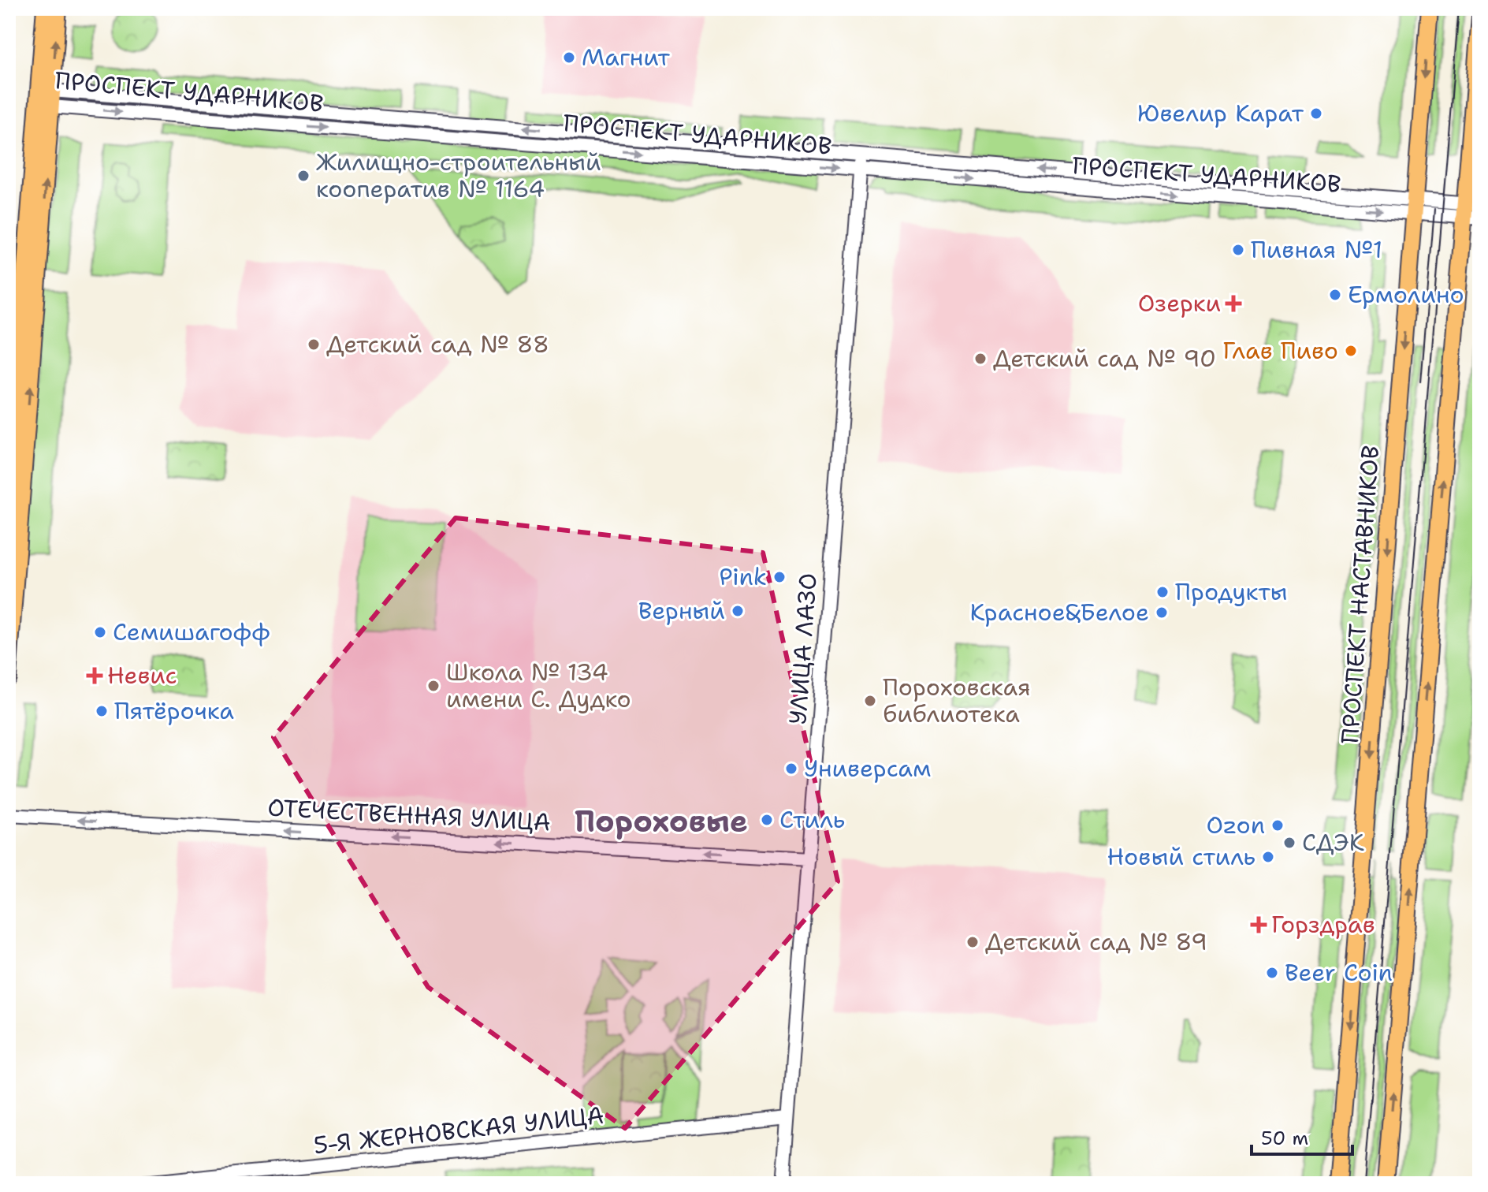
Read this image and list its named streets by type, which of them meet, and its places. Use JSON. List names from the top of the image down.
{
  "streets": {
    "main road": ["ПРОСПЕКТ НАСТАВНИКОВ"],
    "street": [
      "ПРОСПЕКТ УДАРНИКОВ",
      "УЛИЦА ЛАЗО",
      "ОТЕЧЕСТВЕННАЯ УЛИЦА",
      "5-Я ЖЕРНОВСКАЯ УЛИЦА"
    ]
  },
  "crossings": [
    ["ПРОСПЕКТ УДАРНИКОВ", "ПРОСПЕКТ НАСТАВНИКОВ"],
    ["ПРОСПЕКТ УДАРНИКОВ", "УЛИЦА ЛАЗО"],
    ["УЛИЦА ЛАЗО", "ОТЕЧЕСТВЕННАЯ УЛИЦА"],
    ["УЛИЦА ЛАЗО", "5-Я ЖЕРНОВСКАЯ УЛИЦА"]
  ],
  "one_way": ["ОТЕЧЕСТВЕННАЯ УЛИЦА"],
  "districts": ["Пороховые"],
  "places": {
    "other": [
      "Магнит",
      "Ювелир Карат",
      "Жилищно-строительный кооператив № 1164",
      "Пивная №1",
      "Ермолино",
      "Детский сад № 88",
      "Глав Пиво",
      "Детский сад № 90",
      "Pink",
      "Продукты",
      "Верный",
      "Красное&Белое",
      "Семишагофф",
      "Школа № 134 имени С. Дудко",
      "Пороховская библиотека",
      "Пятёрочка",
      "Универсам",
      "Стиль",
      "Ozon",
      "СДЭК",
      "Новый стиль",
      "Детский сад № 89",
      "Beer Coin"
    ],
    "health": ["Озерки", "Невис", "Горздрав"]
  },
  "scale_bar": "50 m"
}
